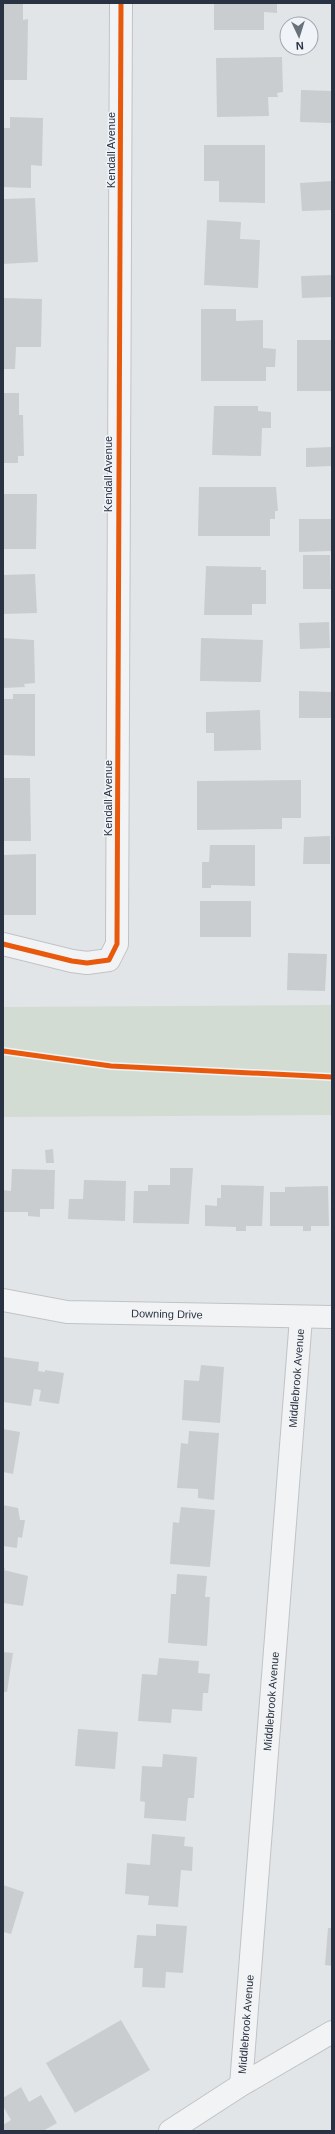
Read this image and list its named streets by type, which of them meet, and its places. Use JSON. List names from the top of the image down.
{
  "streets": {
    "street": ["Kendall Avenue", "Downing Drive", "Middlebrook Avenue"]
  },
  "crossings": [
    ["Downing Drive", "Middlebrook Avenue"]
  ],
  "north": "bottom"
}
